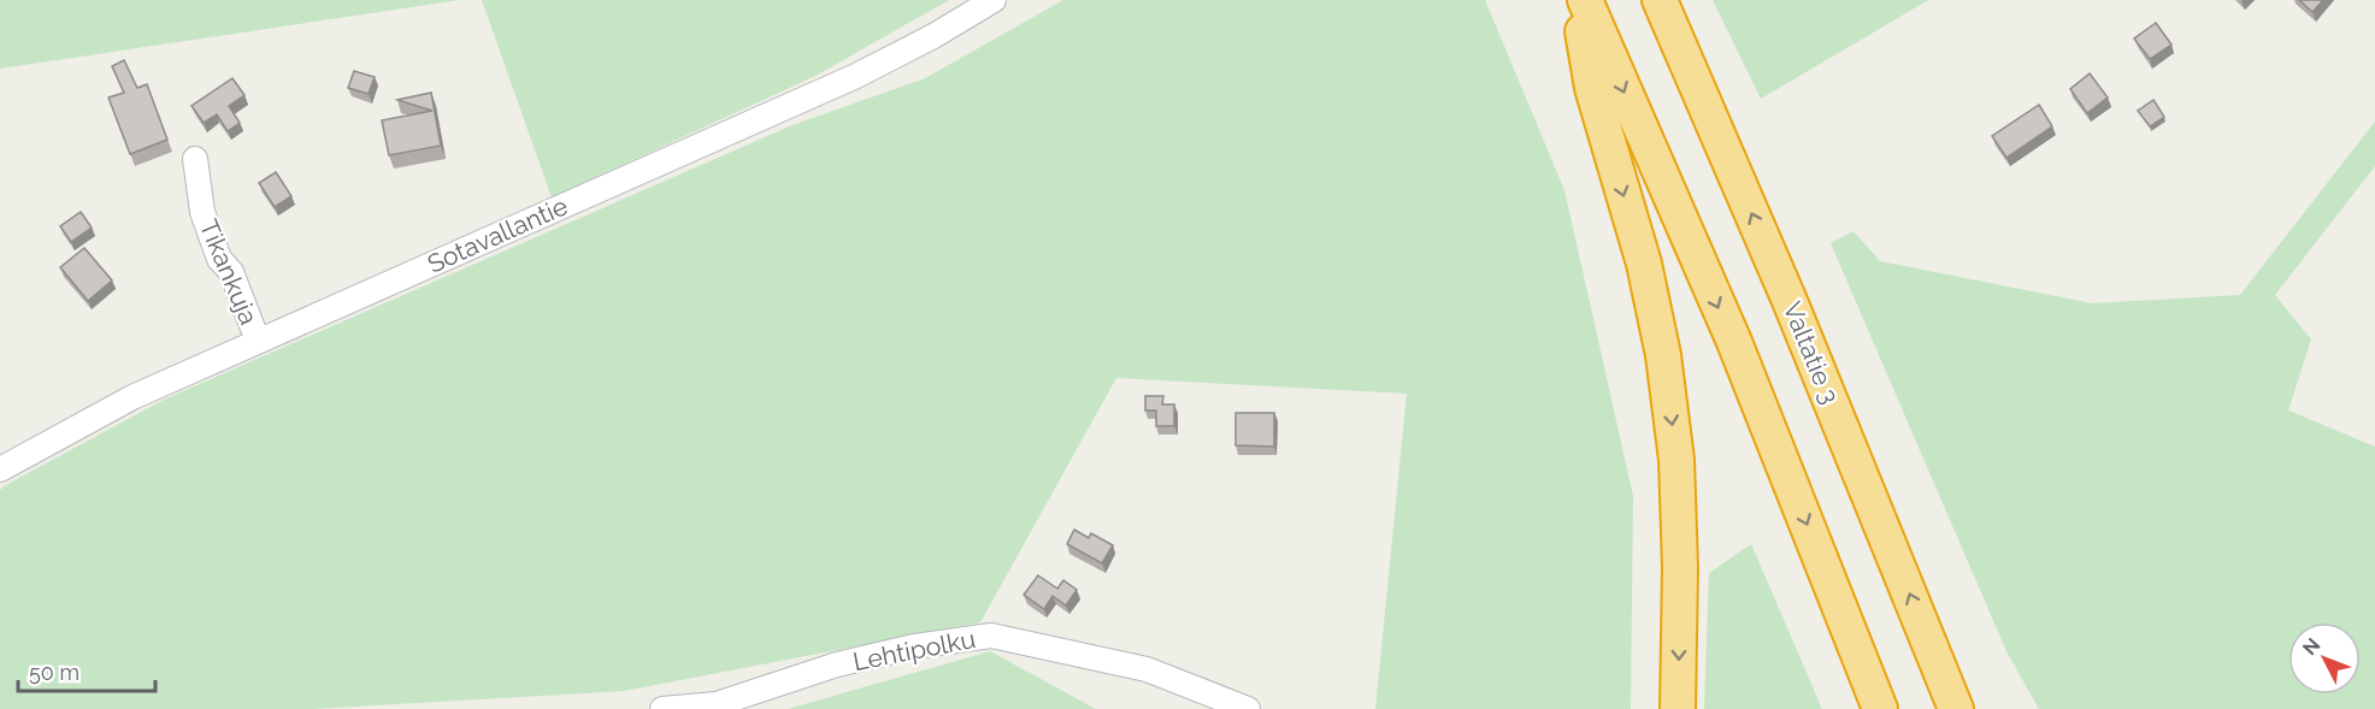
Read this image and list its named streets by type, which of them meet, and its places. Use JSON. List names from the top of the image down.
{
  "streets": {
    "highway": ["Valtatie 3"],
    "street": ["Sotavallantie", "Tikankuja", "Lehtipolku"]
  },
  "crossings": [
    ["Sotavallantie", "Tikankuja"]
  ],
  "scale_bar": "50 m",
  "north": "top left"
}
